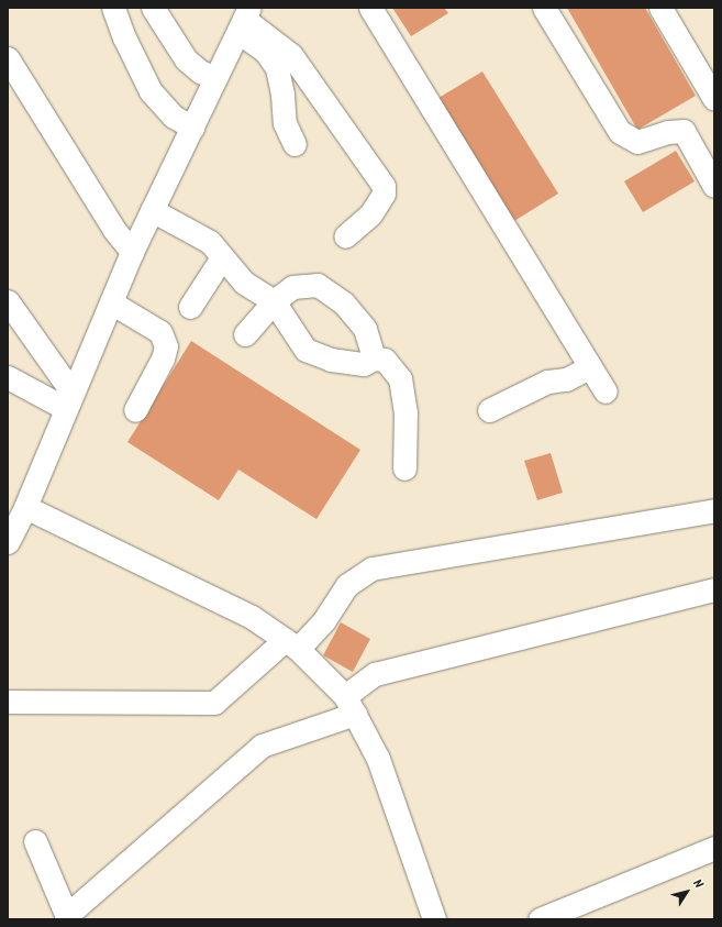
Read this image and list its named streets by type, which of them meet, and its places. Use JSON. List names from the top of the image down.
{
  "north": "top right"
}
